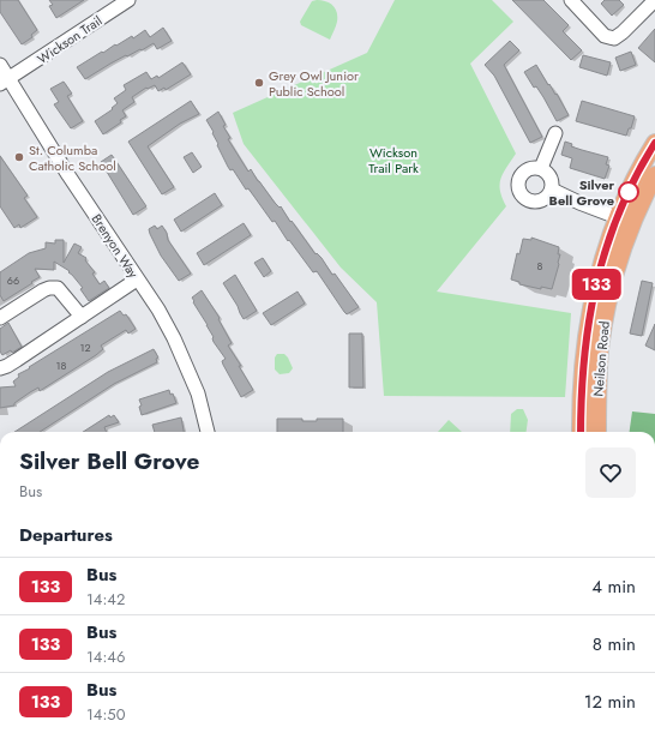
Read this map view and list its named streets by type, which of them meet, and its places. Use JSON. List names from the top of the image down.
{
  "streets": {
    "main road": ["Neilson Road"],
    "street": ["Wickson Trail", "Brenyon Way"]
  },
  "crossings": [
    ["Wickson Trail", "Brenyon Way"]
  ],
  "parks": ["Wickson Trail Park"],
  "places": ["Grey Owl Junior Public School", "St. Columba Catholic School", "Silver Bell Grove"],
  "lines": ["bus line 133"],
  "house_numbers": [
    "8",
    "66",
    "12",
    "18"
  ],
  "page": {
    "on_map": "133",
    "heading": [
      ["Silver Bell Grove", "Bus"],
      "Departures"
    ],
    "list": [
      {
        "mark": "133",
        "name": "Bus",
        "note": "14:42",
        "value": "4 min"
      },
      {
        "mark": "133",
        "name": "Bus",
        "note": "14:46",
        "value": "8 min"
      },
      {
        "mark": "133",
        "name": "Bus",
        "note": "14:50",
        "value": "12 min"
      }
    ]
  }
}
